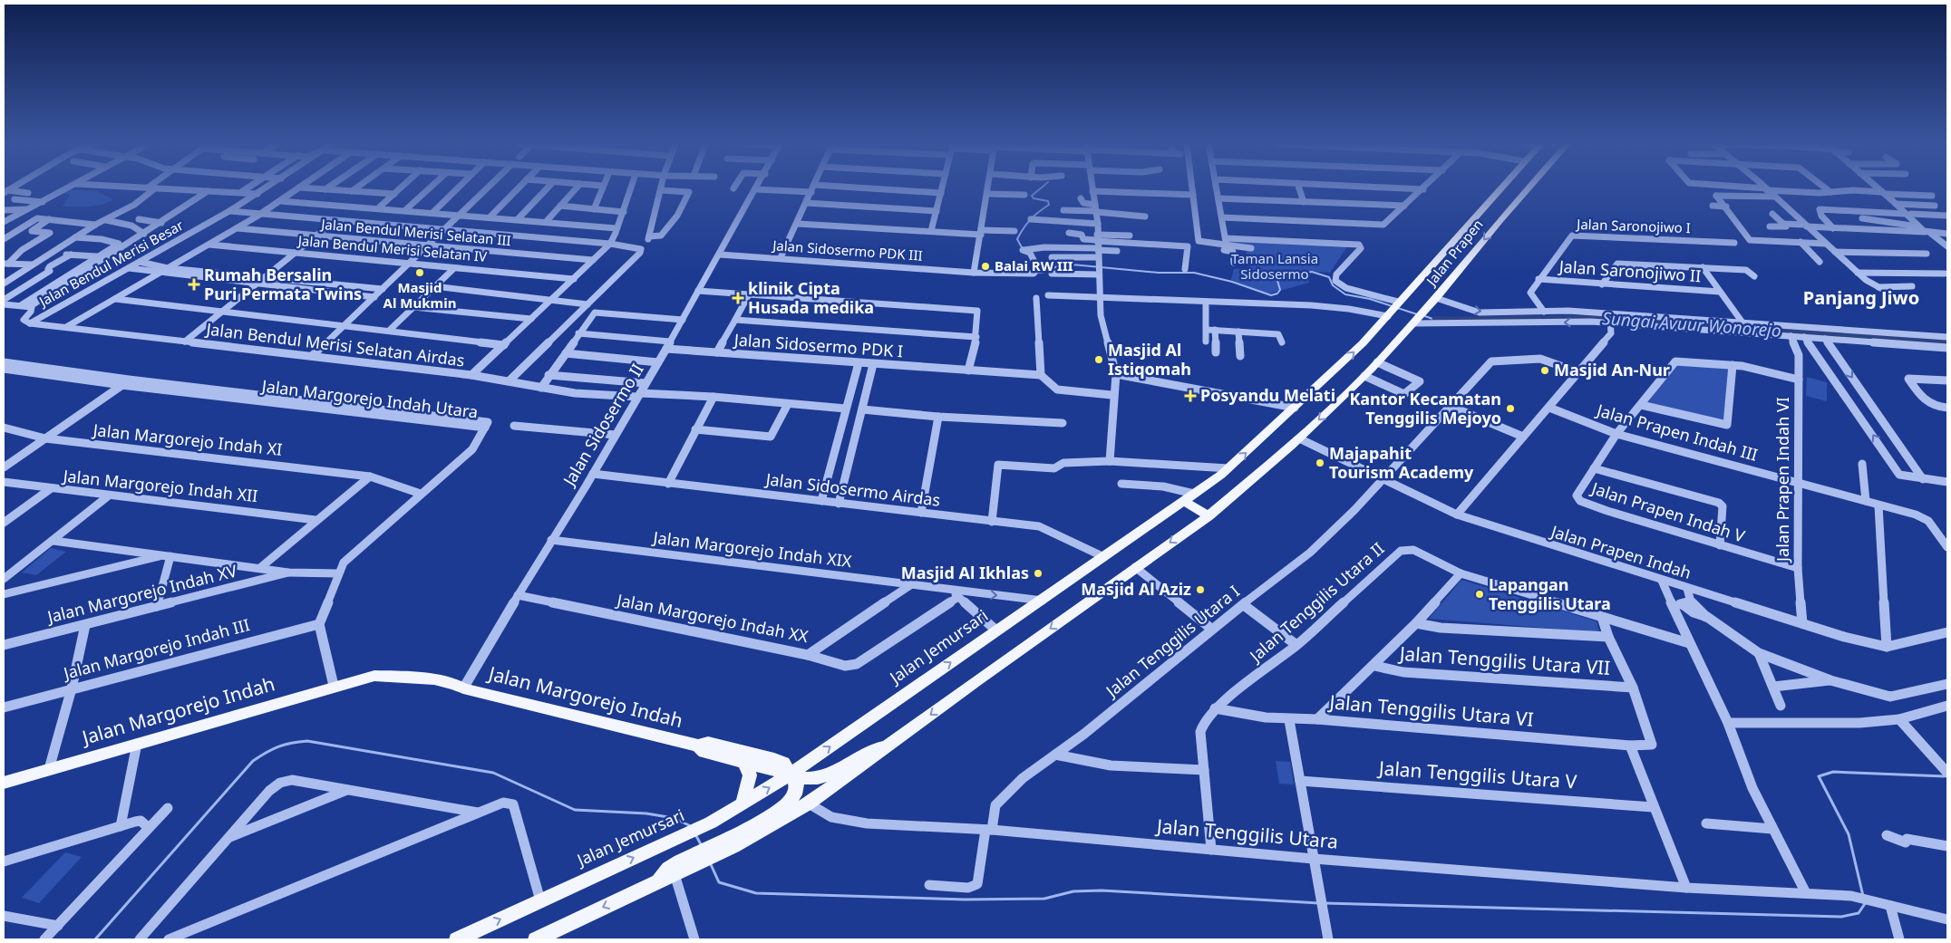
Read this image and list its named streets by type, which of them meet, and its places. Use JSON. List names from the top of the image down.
{
  "streets": {
    "main road": ["Jalan Prapen", "Jalan Jemursari", "Jalan Margorejo Indah"],
    "street": [
      "Jalan Saronojiwo I",
      "Jalan Bendul Merisi Selatan III",
      "Jalan Bendul Merisi Selatan IV",
      "Jalan Sidosermo PDK III",
      "Jalan Bendul Merisi Besar",
      "Jalan Saronojiwo II",
      "Jalan Bendul Merisi Selatan Airdas",
      "Jalan Sidosermo PDK I",
      "Jalan Margorejo Indah Utara",
      "Jalan Sidosermo II",
      "Jalan Prapen Indah III",
      "Jalan Margorejo Indah XI",
      "Jalan Prapen Indah VI",
      "Jalan Margorejo Indah XII",
      "Jalan Sidosermo Airdas",
      "Jalan Prapen Indah V",
      "Jalan Margorejo Indah XIX",
      "Jalan Prapen Indah",
      "Jalan Margorejo Indah XV",
      "Jalan Tenggilis Utara II",
      "Jalan Margorejo Indah XX",
      "Jalan Tenggilis Utara I",
      "Jalan Margorejo Indah III",
      "Jalan Tenggilis Utara VII",
      "Jalan Tenggilis Utara VI",
      "Jalan Tenggilis Utara V",
      "Jalan Tenggilis Utara"
    ]
  },
  "crossings": [
    ["Jalan Saronojiwo I", "Jalan Saronojiwo II"],
    ["Jalan Sidosermo PDK III", "Jalan Sidosermo II"],
    ["Jalan Prapen", "Jalan Jemursari"],
    ["Jalan Bendul Merisi Besar", "Jalan Bendul Merisi Selatan Airdas"],
    ["Jalan Bendul Merisi Selatan Airdas", "Jalan Sidosermo II"],
    ["Jalan Sidosermo PDK I", "Jalan Sidosermo II"],
    ["Jalan Sidosermo II", "Jalan Sidosermo Airdas"],
    ["Jalan Sidosermo II", "Jalan Margorejo Indah XIX"],
    ["Jalan Sidosermo II", "Jalan Margorejo Indah XX"],
    ["Jalan Sidosermo II", "Jalan Margorejo Indah"],
    ["Jalan Prapen Indah III", "Jalan Prapen Indah VI"],
    ["Jalan Prapen Indah III", "Jalan Prapen Indah V"],
    ["Jalan Prapen Indah VI", "Jalan Prapen Indah V"],
    ["Jalan Prapen Indah VI", "Jalan Prapen Indah"],
    ["Jalan Sidosermo Airdas", "Jalan Jemursari"],
    ["Jalan Margorejo Indah XIX", "Jalan Margorejo Indah XX"],
    ["Jalan Margorejo Indah XIX", "Jalan Jemursari"],
    ["Jalan Prapen Indah", "Jalan Tenggilis Utara I"],
    ["Jalan Tenggilis Utara II", "Jalan Tenggilis Utara VI"],
    ["Jalan Tenggilis Utara II", "Jalan Tenggilis Utara"],
    ["Jalan Tenggilis Utara I", "Jalan Tenggilis Utara"],
    ["Jalan Jemursari", "Jalan Margorejo Indah"]
  ],
  "districts": ["Panjang Jiwo"],
  "water": ["Sungai Avuur Wonorejo"],
  "parks": ["Taman Lansia Sidosermo"],
  "places": {
    "other": [
      "Balai RW III",
      "Masjid Al Mukmin",
      "Masjid Al Istiqomah",
      "Masjid An-Nur",
      "Kantor Kecamatan Tenggilis Mejoyo",
      "Majapahit Tourism Academy",
      "Masjid Al Ikhlas",
      "Masjid Al Aziz",
      "Lapangan Tenggilis Utara"
    ],
    "health": ["Rumah Bersalin Puri Permata Twins", "klinik Cipta Husada medika", "Posyandu Melati"]
  }
}
